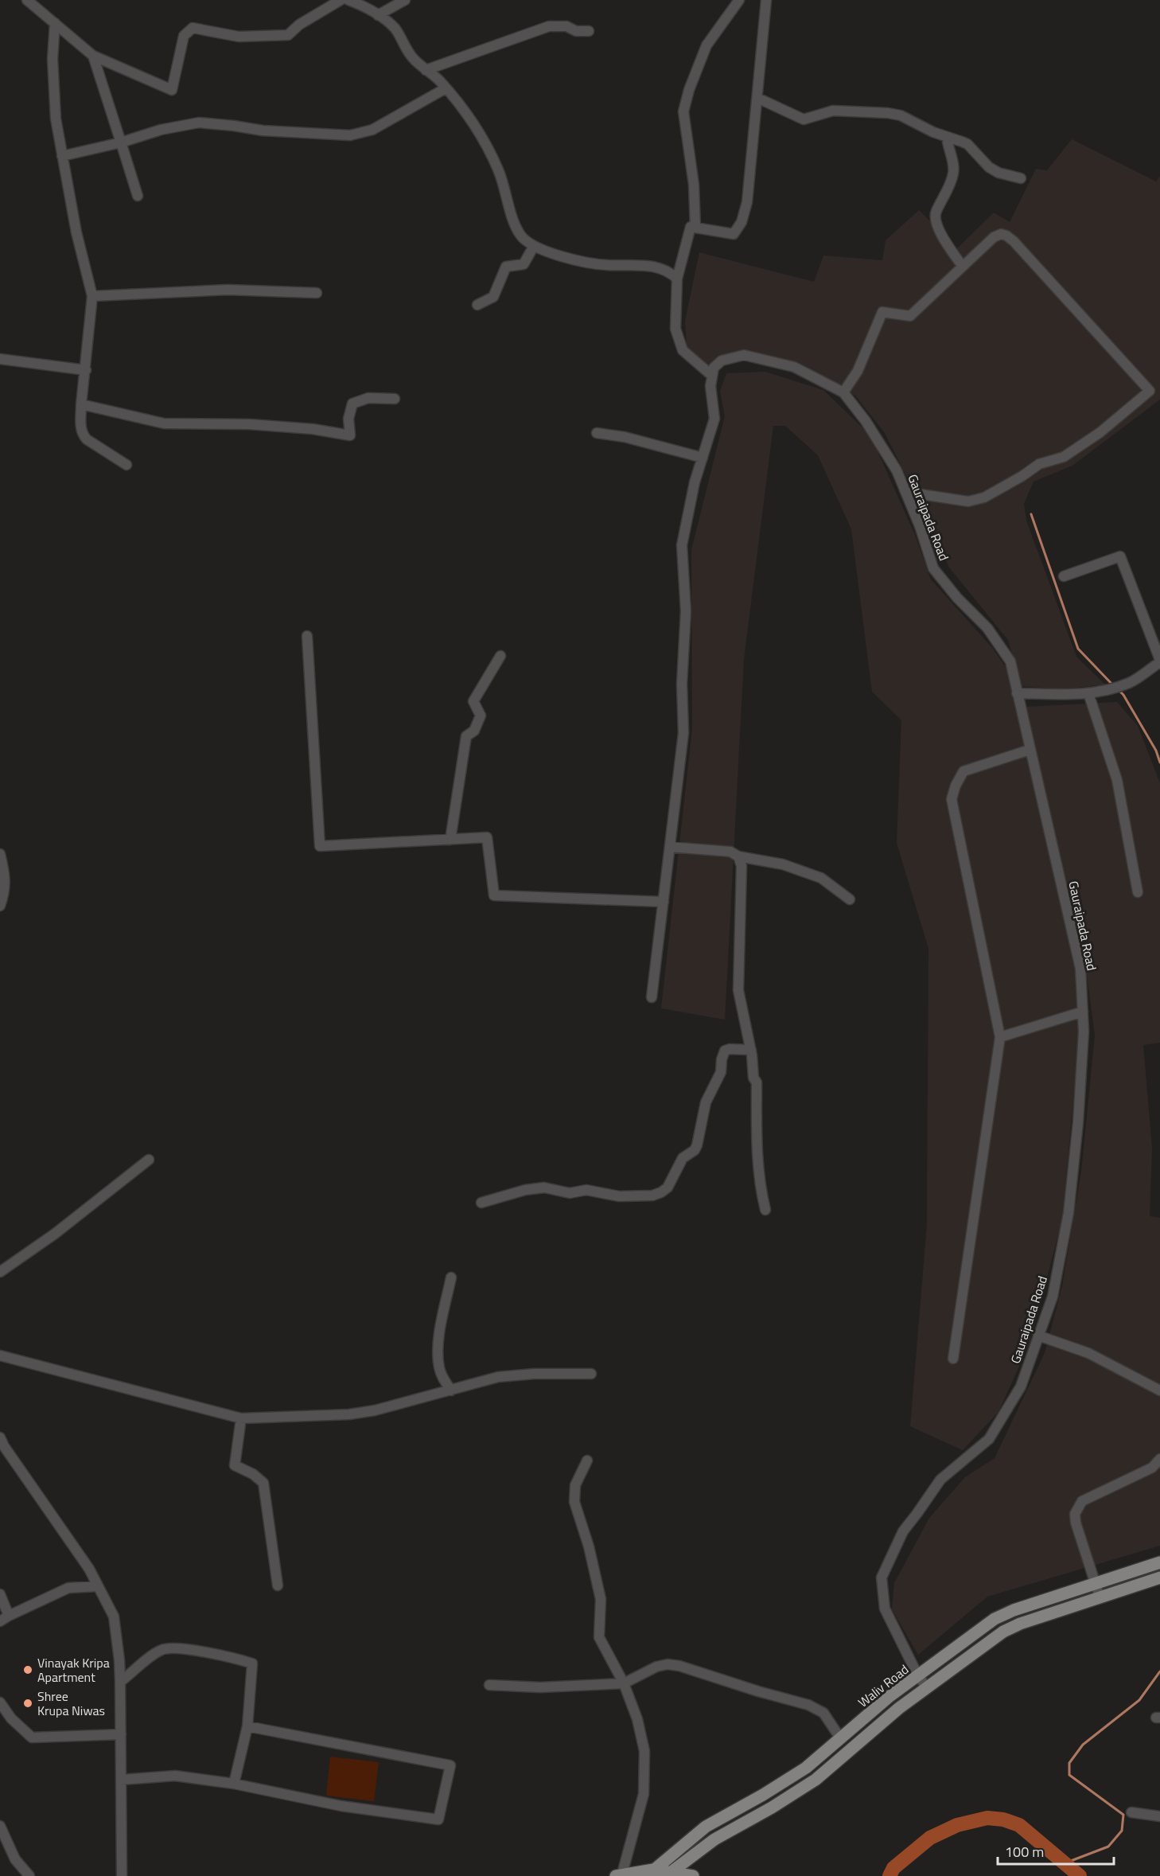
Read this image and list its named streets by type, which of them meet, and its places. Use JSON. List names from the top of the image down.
{
  "streets": {
    "main road": ["Waliv Road"],
    "street": ["Gauraipada Road"]
  },
  "crossings": [
    ["Gauraipada Road", "Waliv Road"]
  ],
  "places": ["Vinayak Kripa Apartment", "Shree Krupa Niwas"],
  "scale_bar": "100 m"
}
